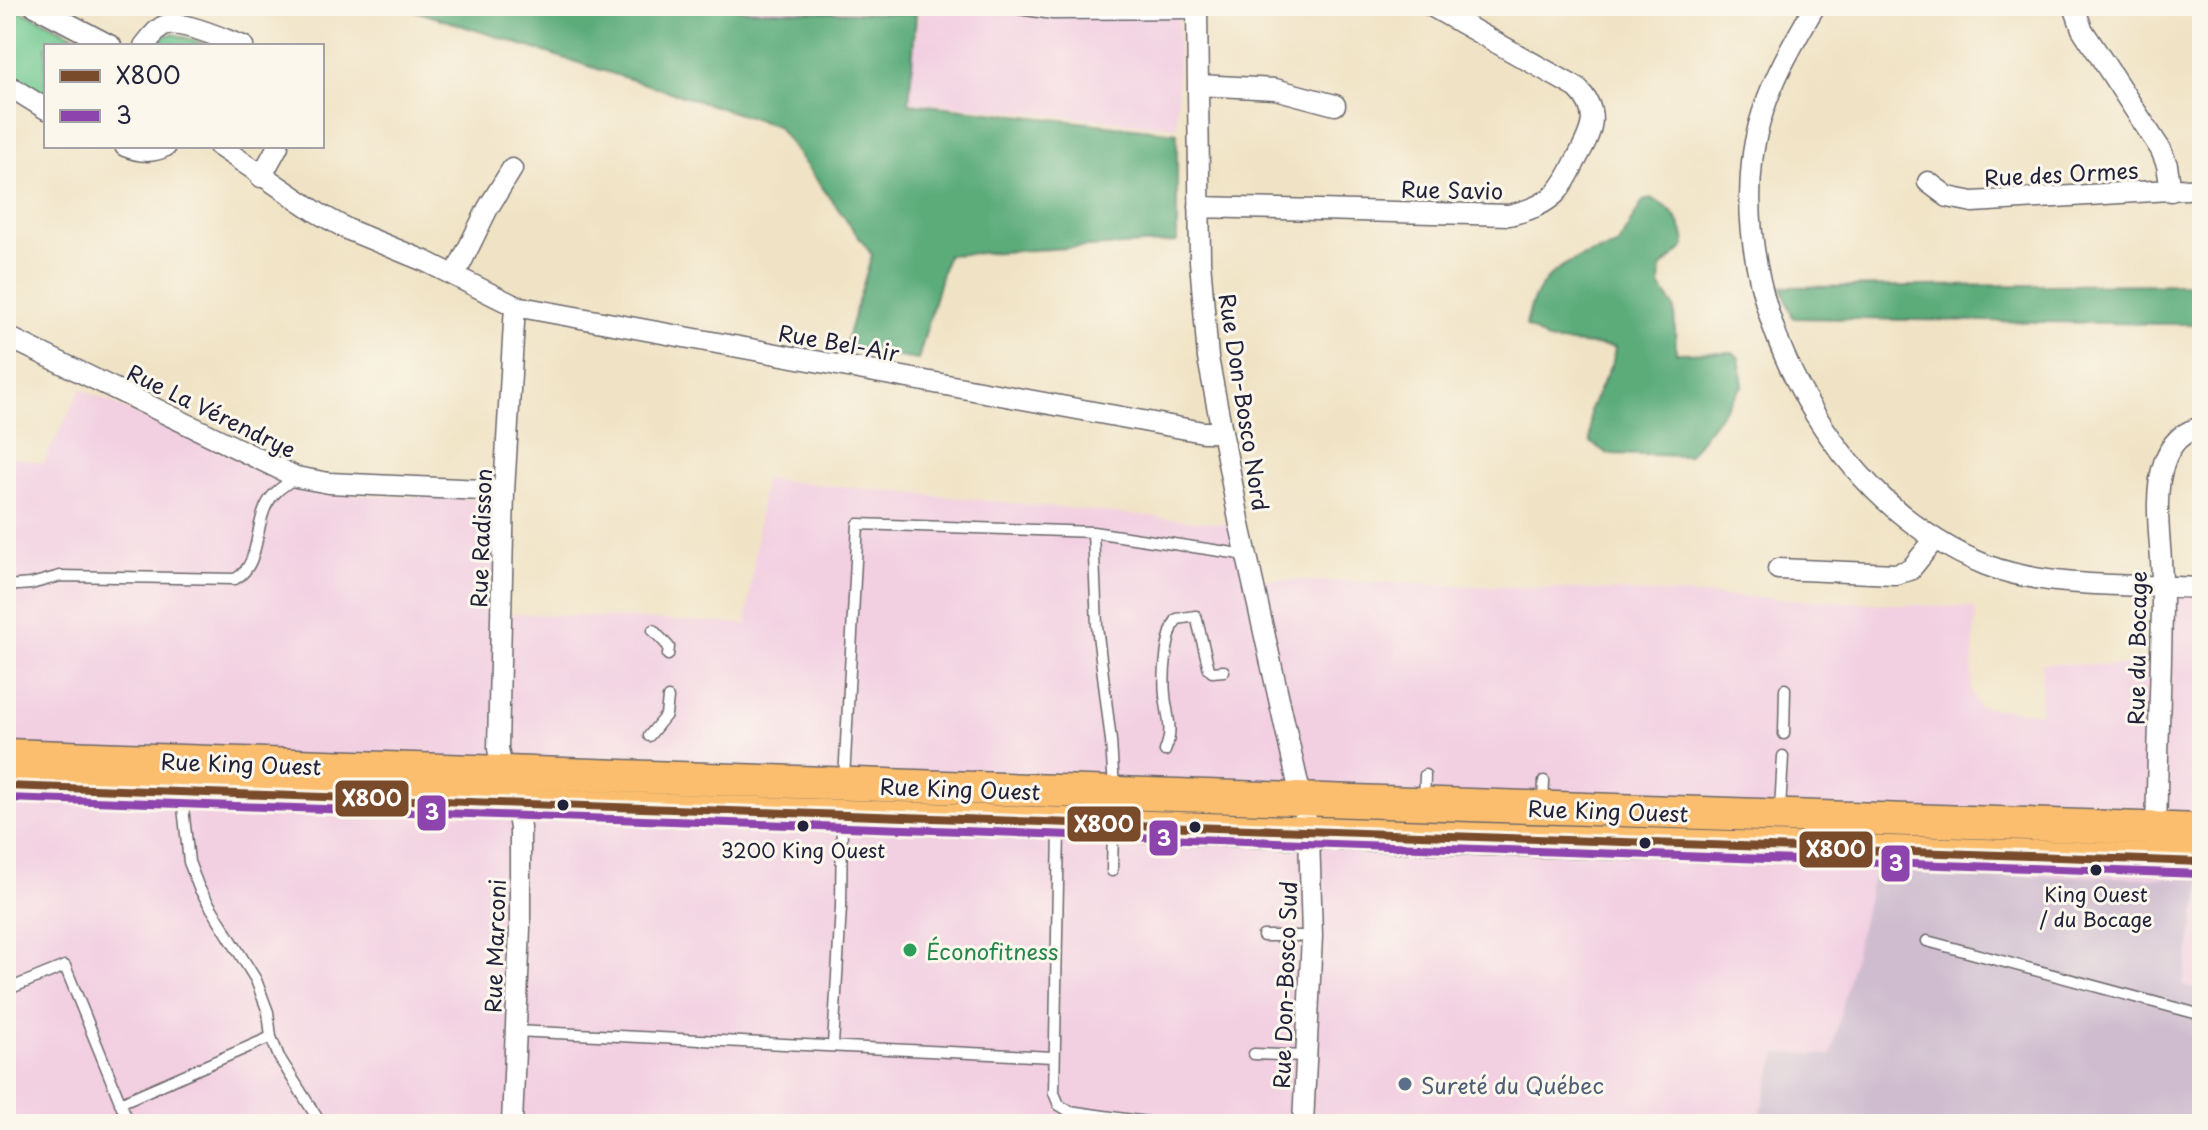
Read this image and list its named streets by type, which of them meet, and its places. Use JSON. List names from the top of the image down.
{
  "streets": {
    "main road": ["Rue King Ouest"],
    "street": [
      "Rue des Ormes",
      "Rue Savio",
      "Rue Bel-Air",
      "Rue Don-Bosco Nord",
      "Rue La Vérendrye",
      "Rue Radisson",
      "Rue du Bocage",
      "Rue Marconi",
      "Rue Don-Bosco Sud"
    ]
  },
  "crossings": [
    ["Rue Savio", "Rue Don-Bosco Nord"],
    ["Rue Bel-Air", "Rue Don-Bosco Nord"],
    ["Rue Bel-Air", "Rue Radisson"],
    ["Rue Don-Bosco Nord", "Rue King Ouest"],
    ["Rue Don-Bosco Nord", "Rue Don-Bosco Sud"],
    ["Rue La Vérendrye", "Rue Radisson"],
    ["Rue Radisson", "Rue King Ouest"],
    ["Rue Radisson", "Rue Marconi"],
    ["Rue du Bocage", "Rue King Ouest"],
    ["Rue King Ouest", "Rue Marconi"],
    ["Rue King Ouest", "Rue Don-Bosco Sud"]
  ],
  "places": [
    "3200 King Ouest",
    "King Ouest / du Bocage",
    "Éconofitness",
    "Sureté du Québec"
  ],
  "lines": ["transit line X800", "transit line 3"],
  "legend": ["X800", "3"]
}
